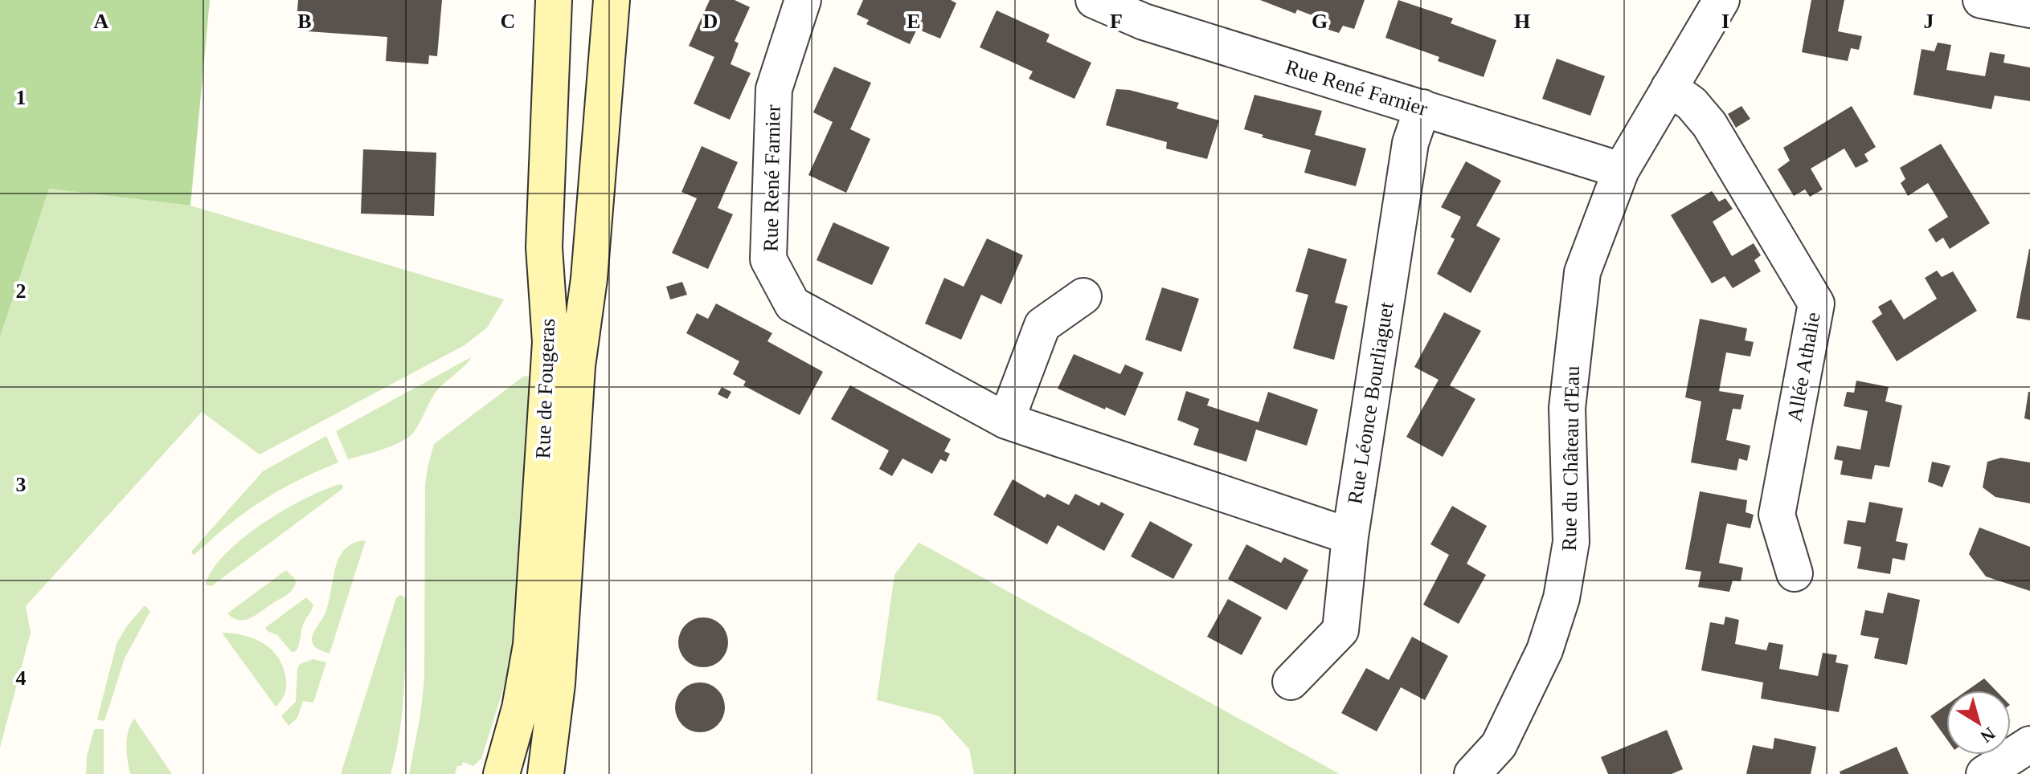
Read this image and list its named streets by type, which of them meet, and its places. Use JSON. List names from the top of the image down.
{
  "streets": {
    "main road": ["Rue de Fougeras"],
    "street": [
      "Rue René Farnier",
      "Allée Athalie",
      "Rue Léonce Bourliaguet",
      "Rue du Château d'Eau"
    ]
  },
  "crossings": [
    ["Rue René Farnier", "Rue Léonce Bourliaguet"],
    ["Rue René Farnier", "Rue du Château d'Eau"],
    ["Allée Athalie", "Rue du Château d'Eau"]
  ],
  "north": "bottom right",
  "grid": {
    "columns": [
      "A",
      "B",
      "C",
      "D",
      "E",
      "F",
      "G",
      "H",
      "I",
      "J"
    ],
    "rows": [
      "1",
      "2",
      "3",
      "4"
    ]
  }
}
